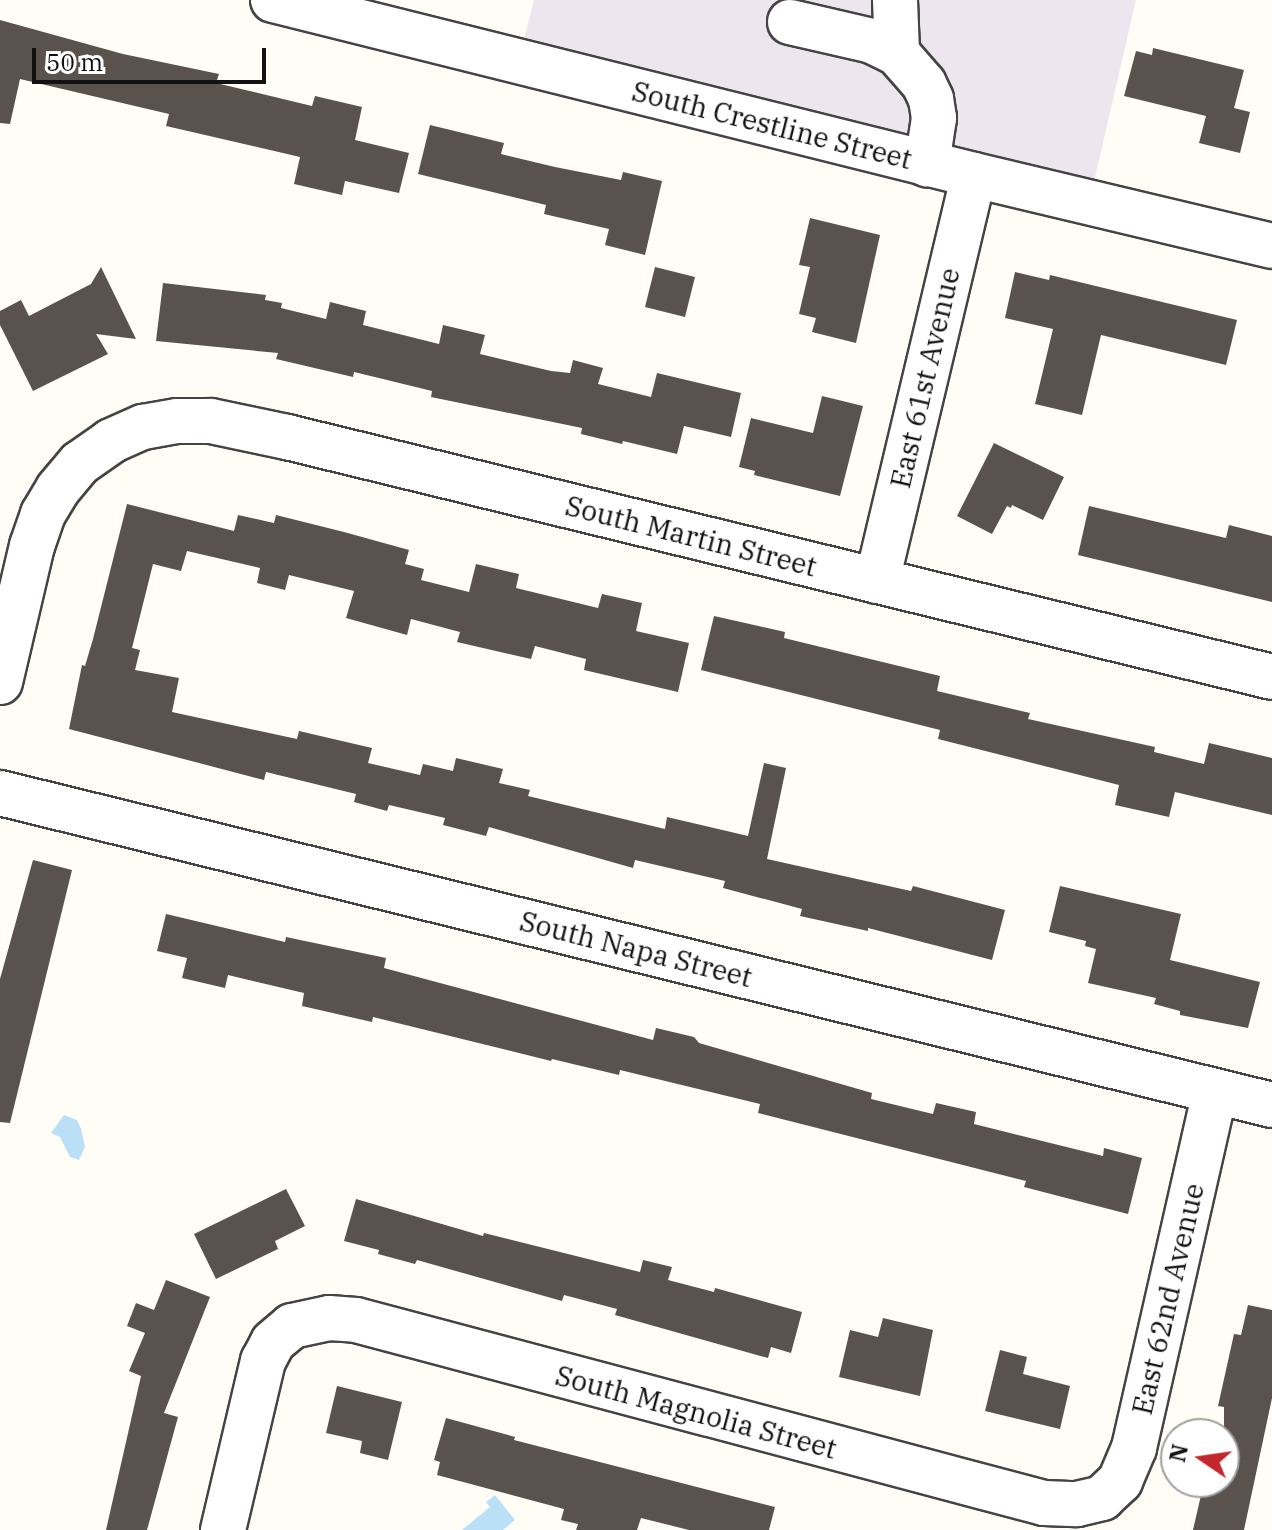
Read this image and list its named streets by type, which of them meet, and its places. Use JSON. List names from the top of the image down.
{
  "streets": {
    "street": [
      "South Crestline Street",
      "East 61st Avenue",
      "South Martin Street",
      "South Napa Street",
      "East 62nd Avenue",
      "South Magnolia Street"
    ]
  },
  "crossings": [
    ["South Crestline Street", "East 61st Avenue"],
    ["East 61st Avenue", "South Martin Street"],
    ["South Napa Street", "East 62nd Avenue"],
    ["East 62nd Avenue", "South Magnolia Street"]
  ],
  "scale_bar": "50 m",
  "north": "left"
}
